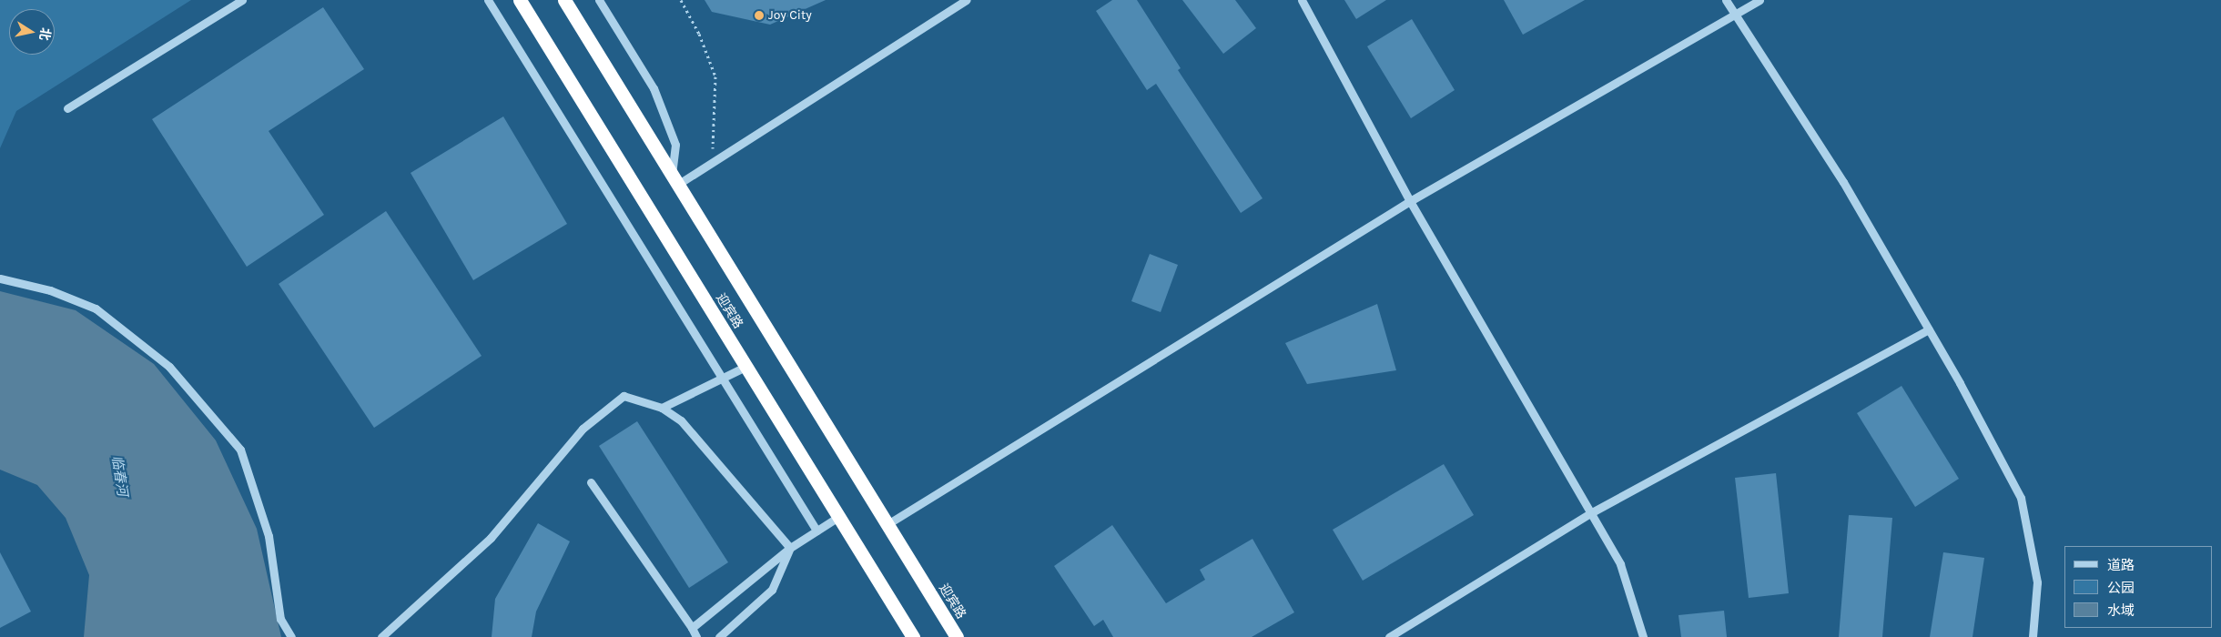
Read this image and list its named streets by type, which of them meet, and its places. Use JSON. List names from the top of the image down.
{
  "streets": {
    "highway": ["迎宾路"]
  },
  "water": ["临春河"],
  "places": ["Joy City"],
  "legend": ["道路", "公园", "水域"],
  "north": "right"
}
